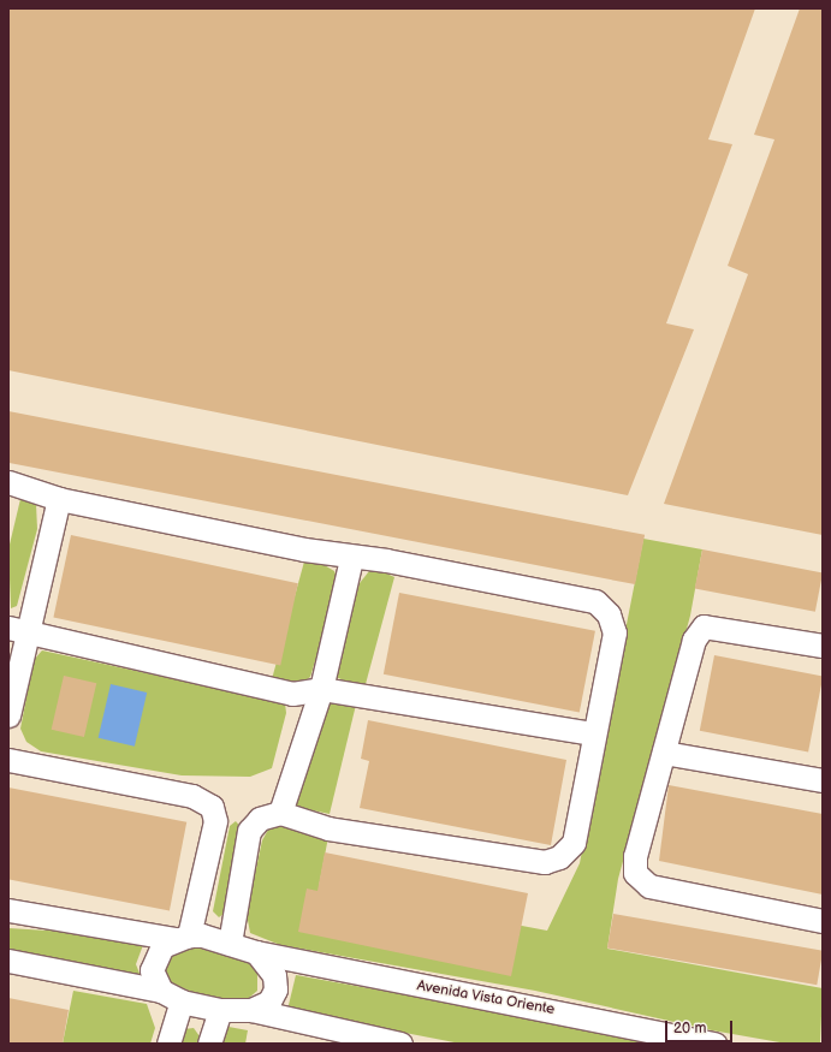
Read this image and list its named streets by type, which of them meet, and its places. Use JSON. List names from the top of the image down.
{
  "streets": {
    "street": ["Avenida Vista Oriente"]
  },
  "scale_bar": "20 m"
}
